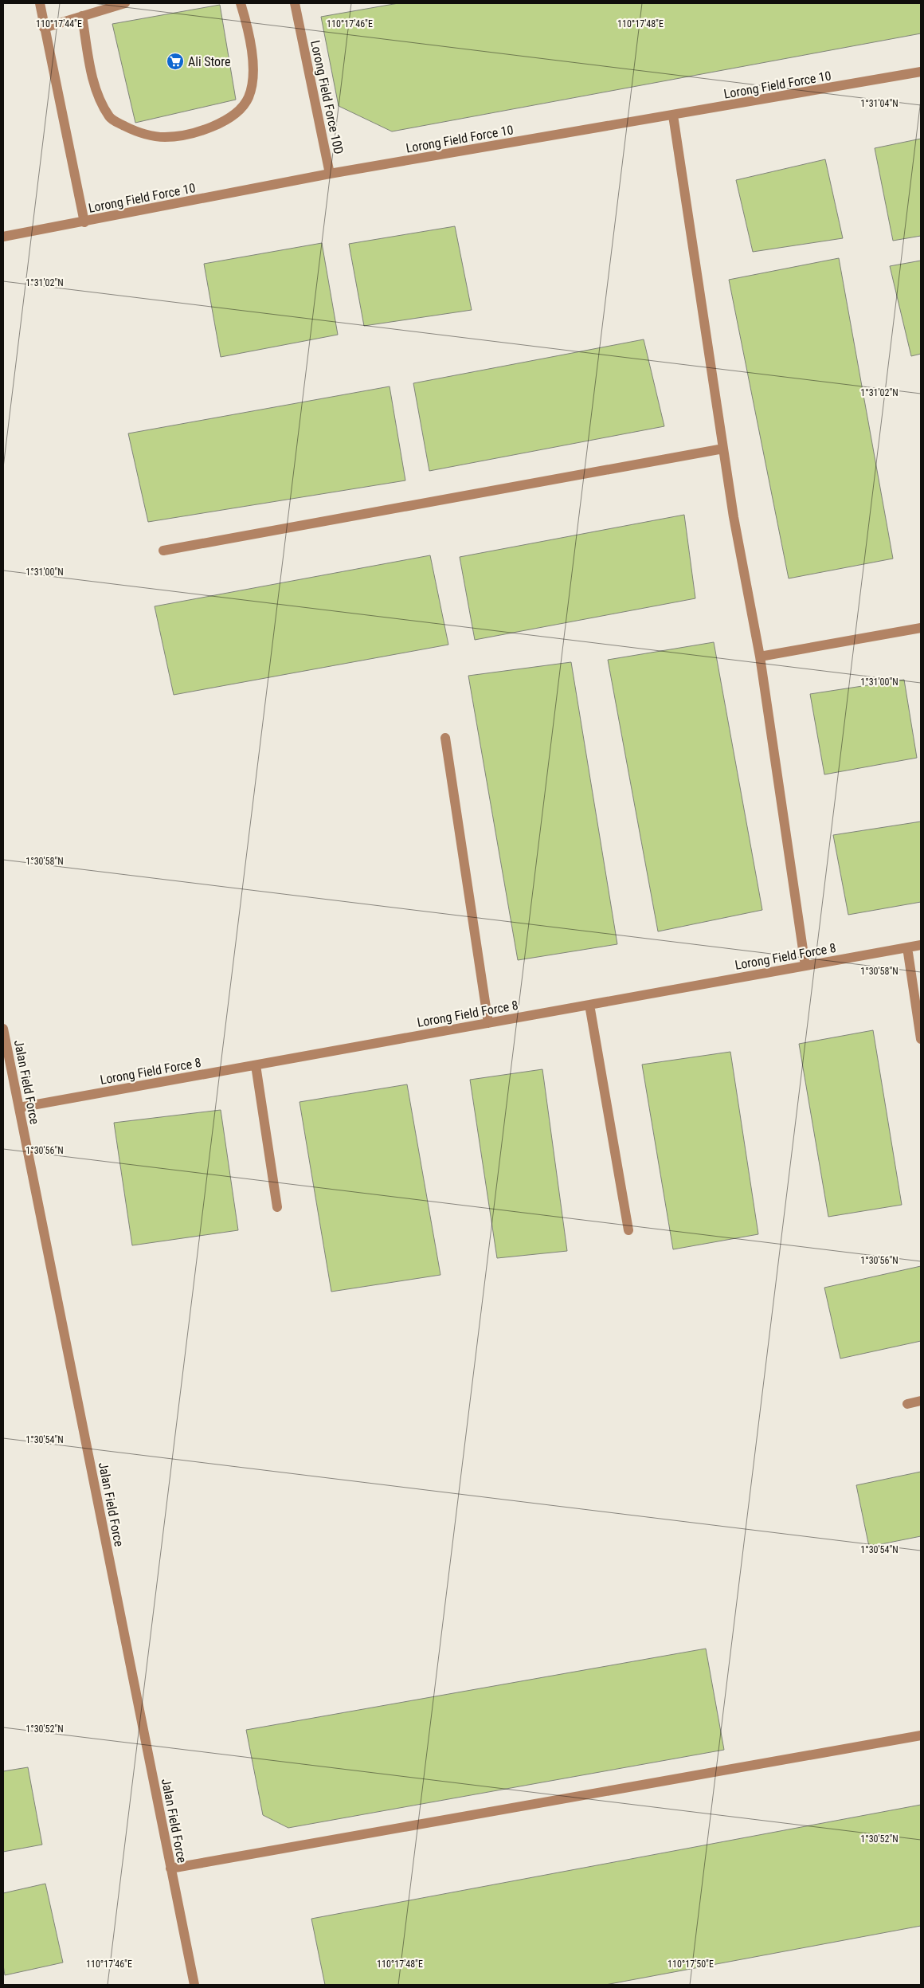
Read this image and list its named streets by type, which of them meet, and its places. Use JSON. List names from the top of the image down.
{
  "streets": {
    "street": [
      "Lorong Field Force 10",
      "Lorong Field Force 10D",
      "Lorong Field Force 8",
      "Jalan Field Force"
    ]
  },
  "crossings": [
    ["Lorong Field Force 10", "Lorong Field Force 10D"],
    ["Lorong Field Force 8", "Jalan Field Force"]
  ],
  "places": {
    "supermarket": ["Ali Store"]
  },
  "coordinates": [
    "110°17'44\"E",
    "110°17'46\"E",
    "110°17'48\"E",
    "1°31'04\"N",
    "1°31'02\"N",
    "1°31'00\"N",
    "1°30'58\"N",
    "1°30'56\"N",
    "1°30'54\"N",
    "1°30'52\"N",
    "110°17'50\"E"
  ]
}
